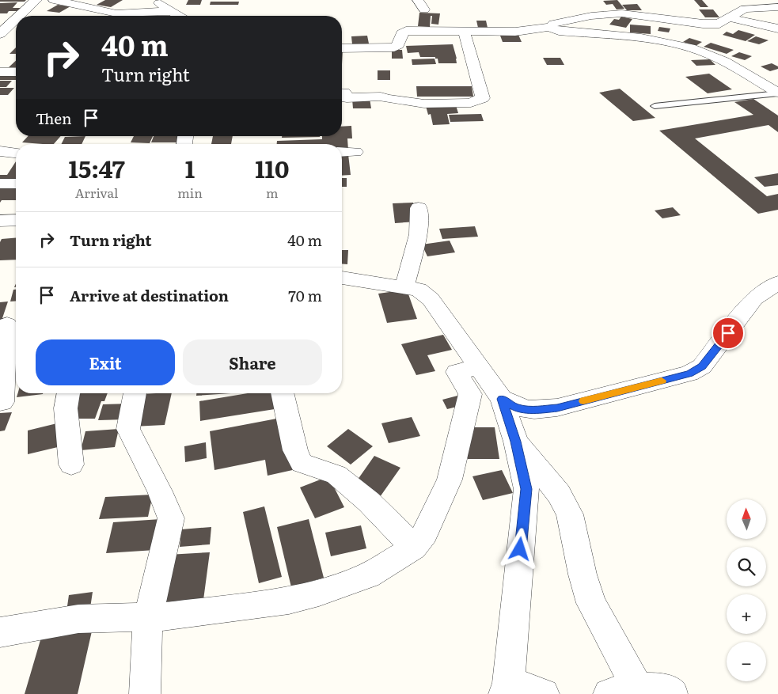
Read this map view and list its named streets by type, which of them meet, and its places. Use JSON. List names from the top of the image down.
{
  "north": "top",
  "page": {
    "turn": ["40 m", "Turn right"],
    "then": "Then",
    "eta": [
      "15:47",
      "Arrival",
      "1",
      "min",
      "110",
      "m"
    ],
    "list": [
      {
        "name": "Turn right",
        "value": "40 m"
      },
      {
        "name": "Arrive at destination",
        "value": "70 m"
      }
    ],
    "buttons": ["Exit", "Share"],
    "map_buttons": ["+", "−"]
  }
}
